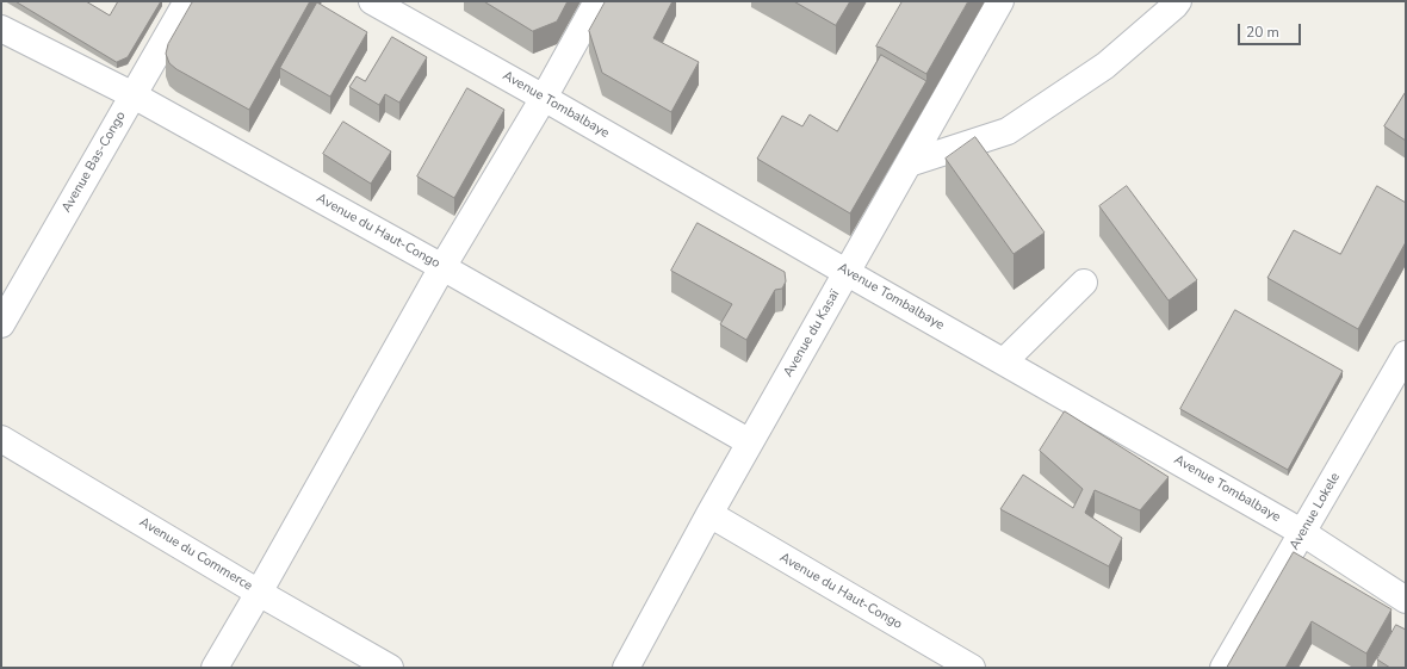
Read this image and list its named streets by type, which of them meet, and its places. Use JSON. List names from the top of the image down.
{
  "streets": {
    "street": [
      "Avenue Tombalbaye",
      "Avenue Bas-Congo",
      "Avenue du Haut-Congo",
      "Avenue du Kasaï",
      "Avenue Lokele",
      "Avenue du Commerce"
    ]
  },
  "crossings": [
    ["Avenue Tombalbaye", "Avenue du Kasaï"],
    ["Avenue Tombalbaye", "Avenue Lokele"],
    ["Avenue Bas-Congo", "Avenue du Haut-Congo"],
    ["Avenue du Haut-Congo", "Avenue du Kasaï"]
  ],
  "scale_bar": "20 m"
}
